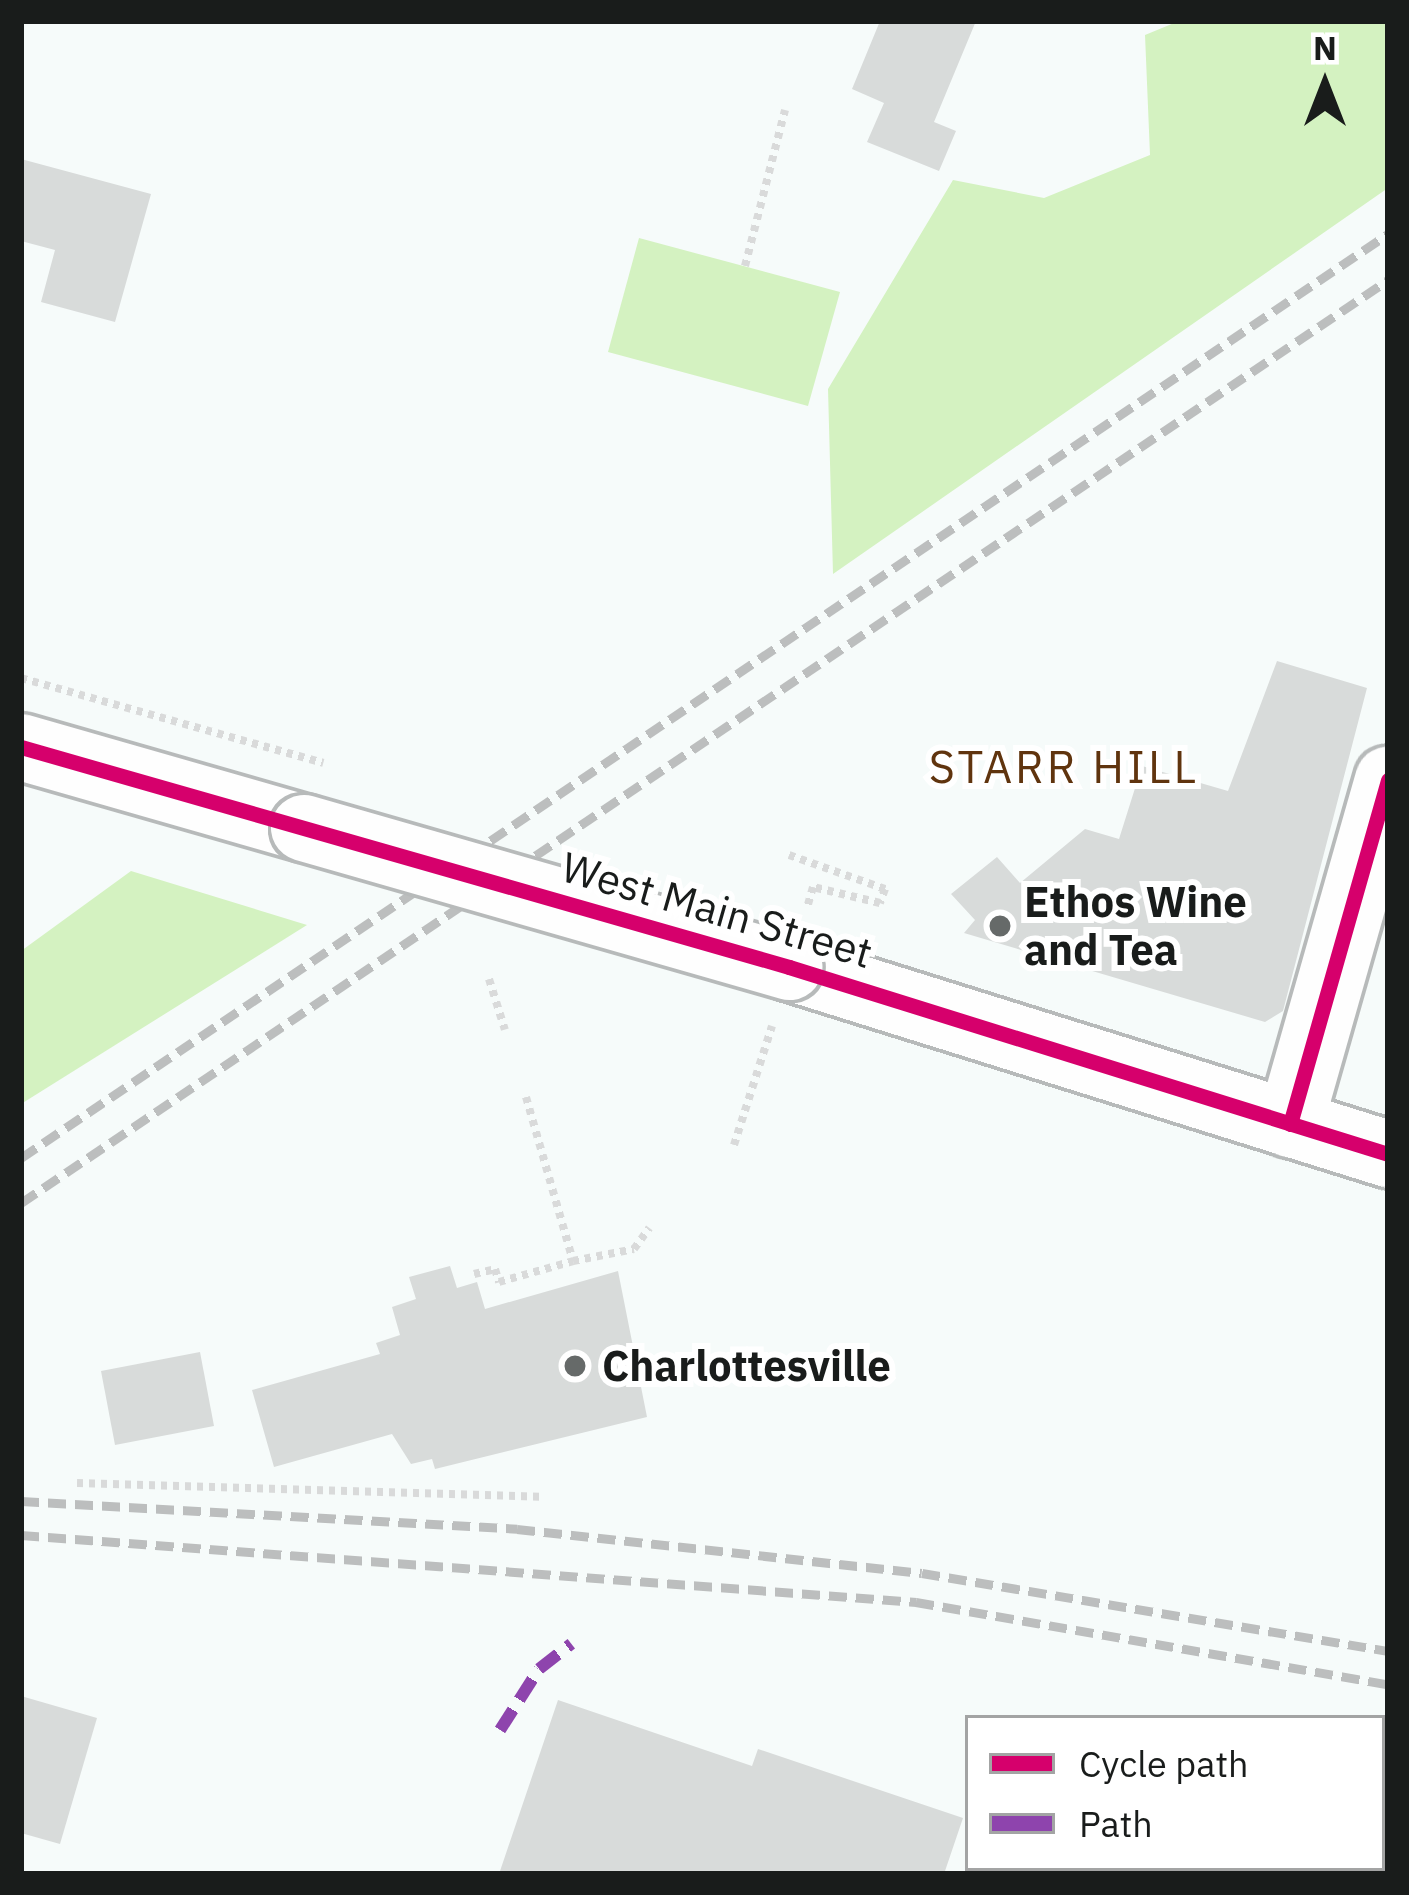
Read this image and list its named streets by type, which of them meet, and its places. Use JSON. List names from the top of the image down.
{
  "streets": {
    "main road": ["West Main Street"]
  },
  "districts": ["STARR HILL"],
  "places": ["Ethos Wine and Tea", "Charlottesville"],
  "legend": ["Cycle path", "Path"],
  "north": "top"
}
